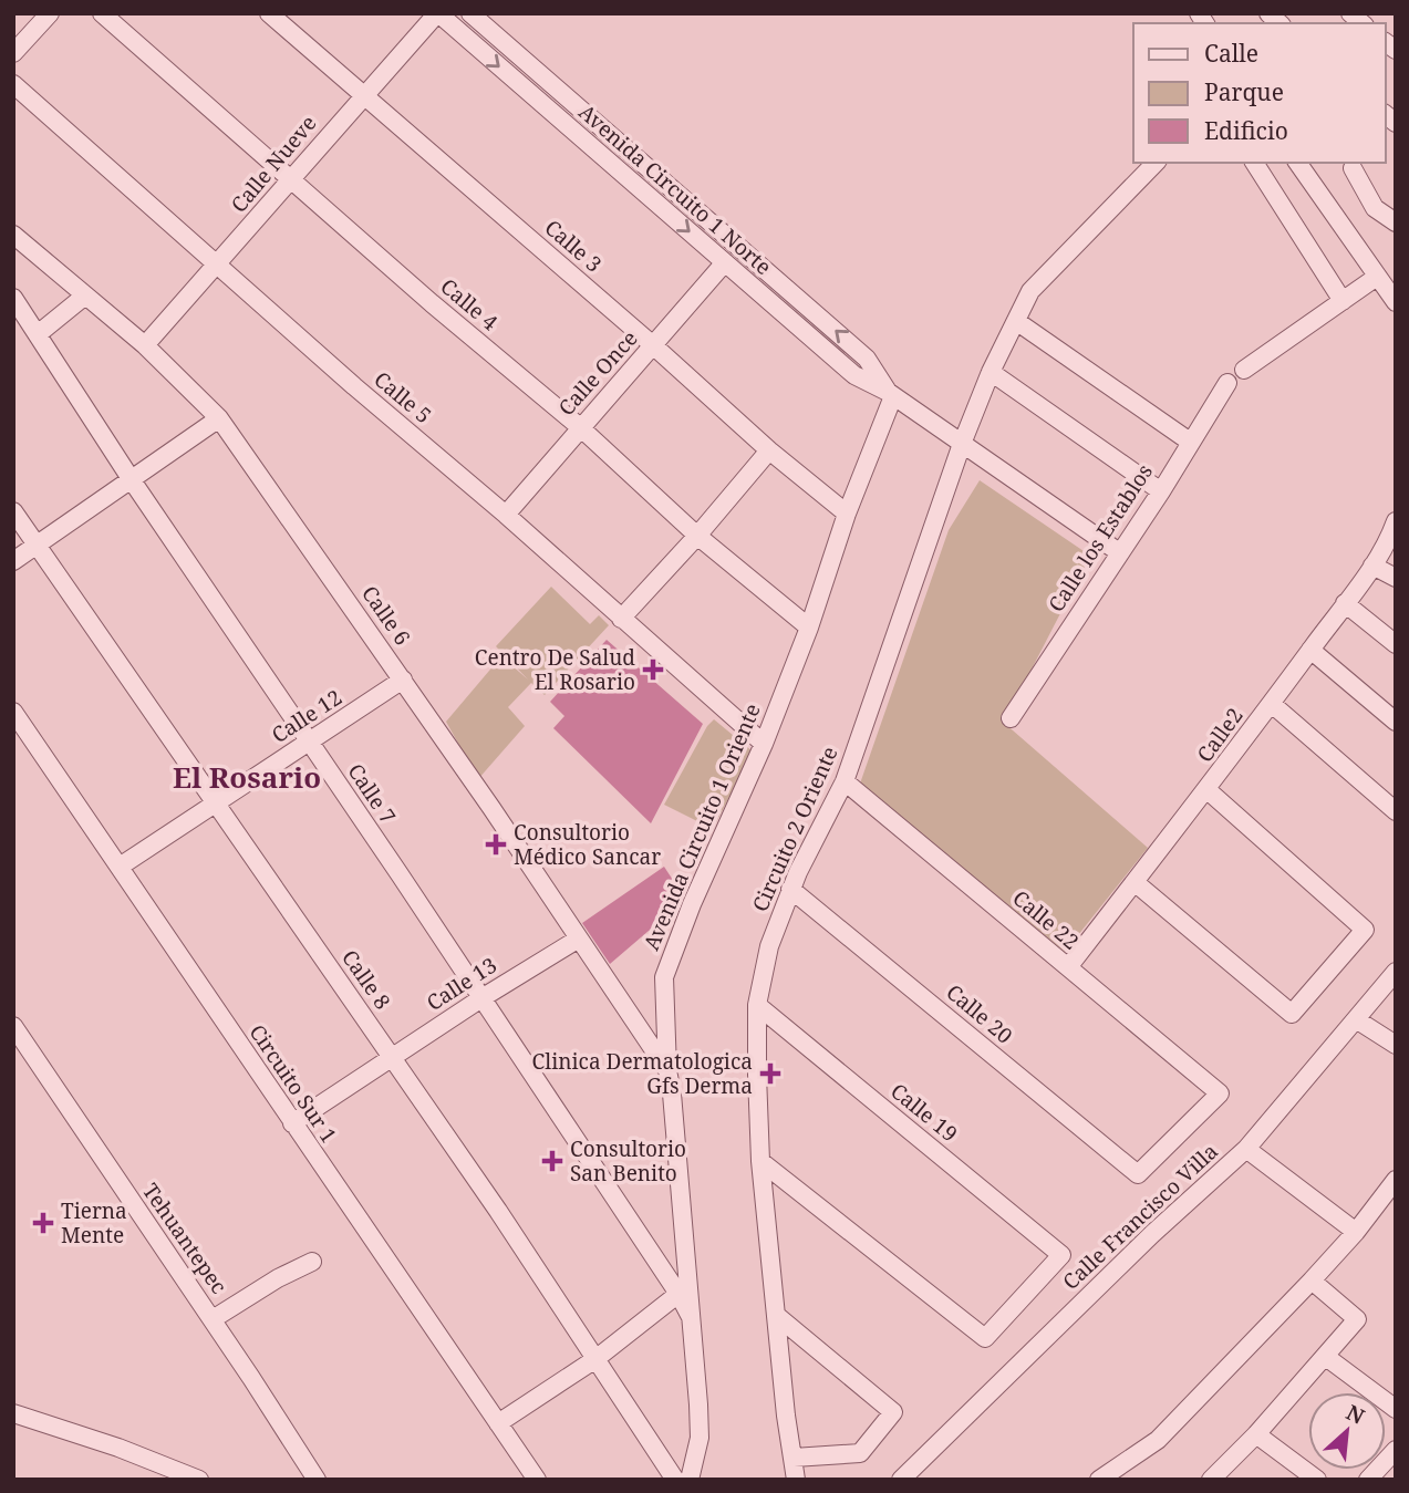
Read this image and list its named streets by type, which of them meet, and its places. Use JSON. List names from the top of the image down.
{
  "streets": {
    "street": [
      "Calle Nueve",
      "Avenida Circuito 1 Norte",
      "Calle 3",
      "Calle 4",
      "Calle Once",
      "Calle 5",
      "Calle los Establos",
      "Calle 6",
      "Calle 12",
      "Calle2",
      "Calle 7",
      "Avenida Circuito 1 Oriente",
      "Circuito 2 Oriente",
      "Calle 22",
      "Calle 8",
      "Calle 13",
      "Calle 20",
      "Circuito Sur 1",
      "Calle 19",
      "Calle Francisco Villa",
      "Tehuantepec"
    ]
  },
  "crossings": [
    ["Calle Nueve", "Avenida Circuito 1 Norte"],
    ["Calle Nueve", "Calle 3"],
    ["Calle Nueve", "Calle 4"],
    ["Calle Nueve", "Calle 5"],
    ["Calle Nueve", "Calle 6"],
    ["Avenida Circuito 1 Norte", "Calle Once"],
    ["Avenida Circuito 1 Norte", "Avenida Circuito 1 Oriente"],
    ["Calle 3", "Calle Once"],
    ["Calle 3", "Avenida Circuito 1 Oriente"],
    ["Calle 4", "Calle Once"],
    ["Calle 4", "Avenida Circuito 1 Oriente"],
    ["Calle Once", "Calle 5"],
    ["Calle 5", "Avenida Circuito 1 Oriente"],
    ["Calle 6", "Calle 12"],
    ["Calle 6", "Avenida Circuito 1 Oriente"],
    ["Calle 6", "Calle 13"],
    ["Calle 12", "Calle 7"],
    ["Calle 12", "Calle 8"],
    ["Calle 12", "Circuito Sur 1"],
    ["Calle2", "Calle 22"],
    ["Calle 7", "Avenida Circuito 1 Oriente"],
    ["Calle 7", "Calle 13"],
    ["Circuito 2 Oriente", "Calle 22"],
    ["Circuito 2 Oriente", "Calle 20"],
    ["Circuito 2 Oriente", "Calle 19"],
    ["Calle 22", "Calle 20"],
    ["Calle 8", "Calle 13"],
    ["Calle 13", "Circuito Sur 1"]
  ],
  "districts": ["El Rosario"],
  "places": {
    "health": [
      "Centro De Salud El Rosario",
      "Consultorio Médico Sancar",
      "Clinica Dermatologica Gfs Derma",
      "Consultorio San Benito",
      "Tierna Mente"
    ]
  },
  "legend": ["Calle", "Parque", "Edificio"],
  "north": "top right"
}
